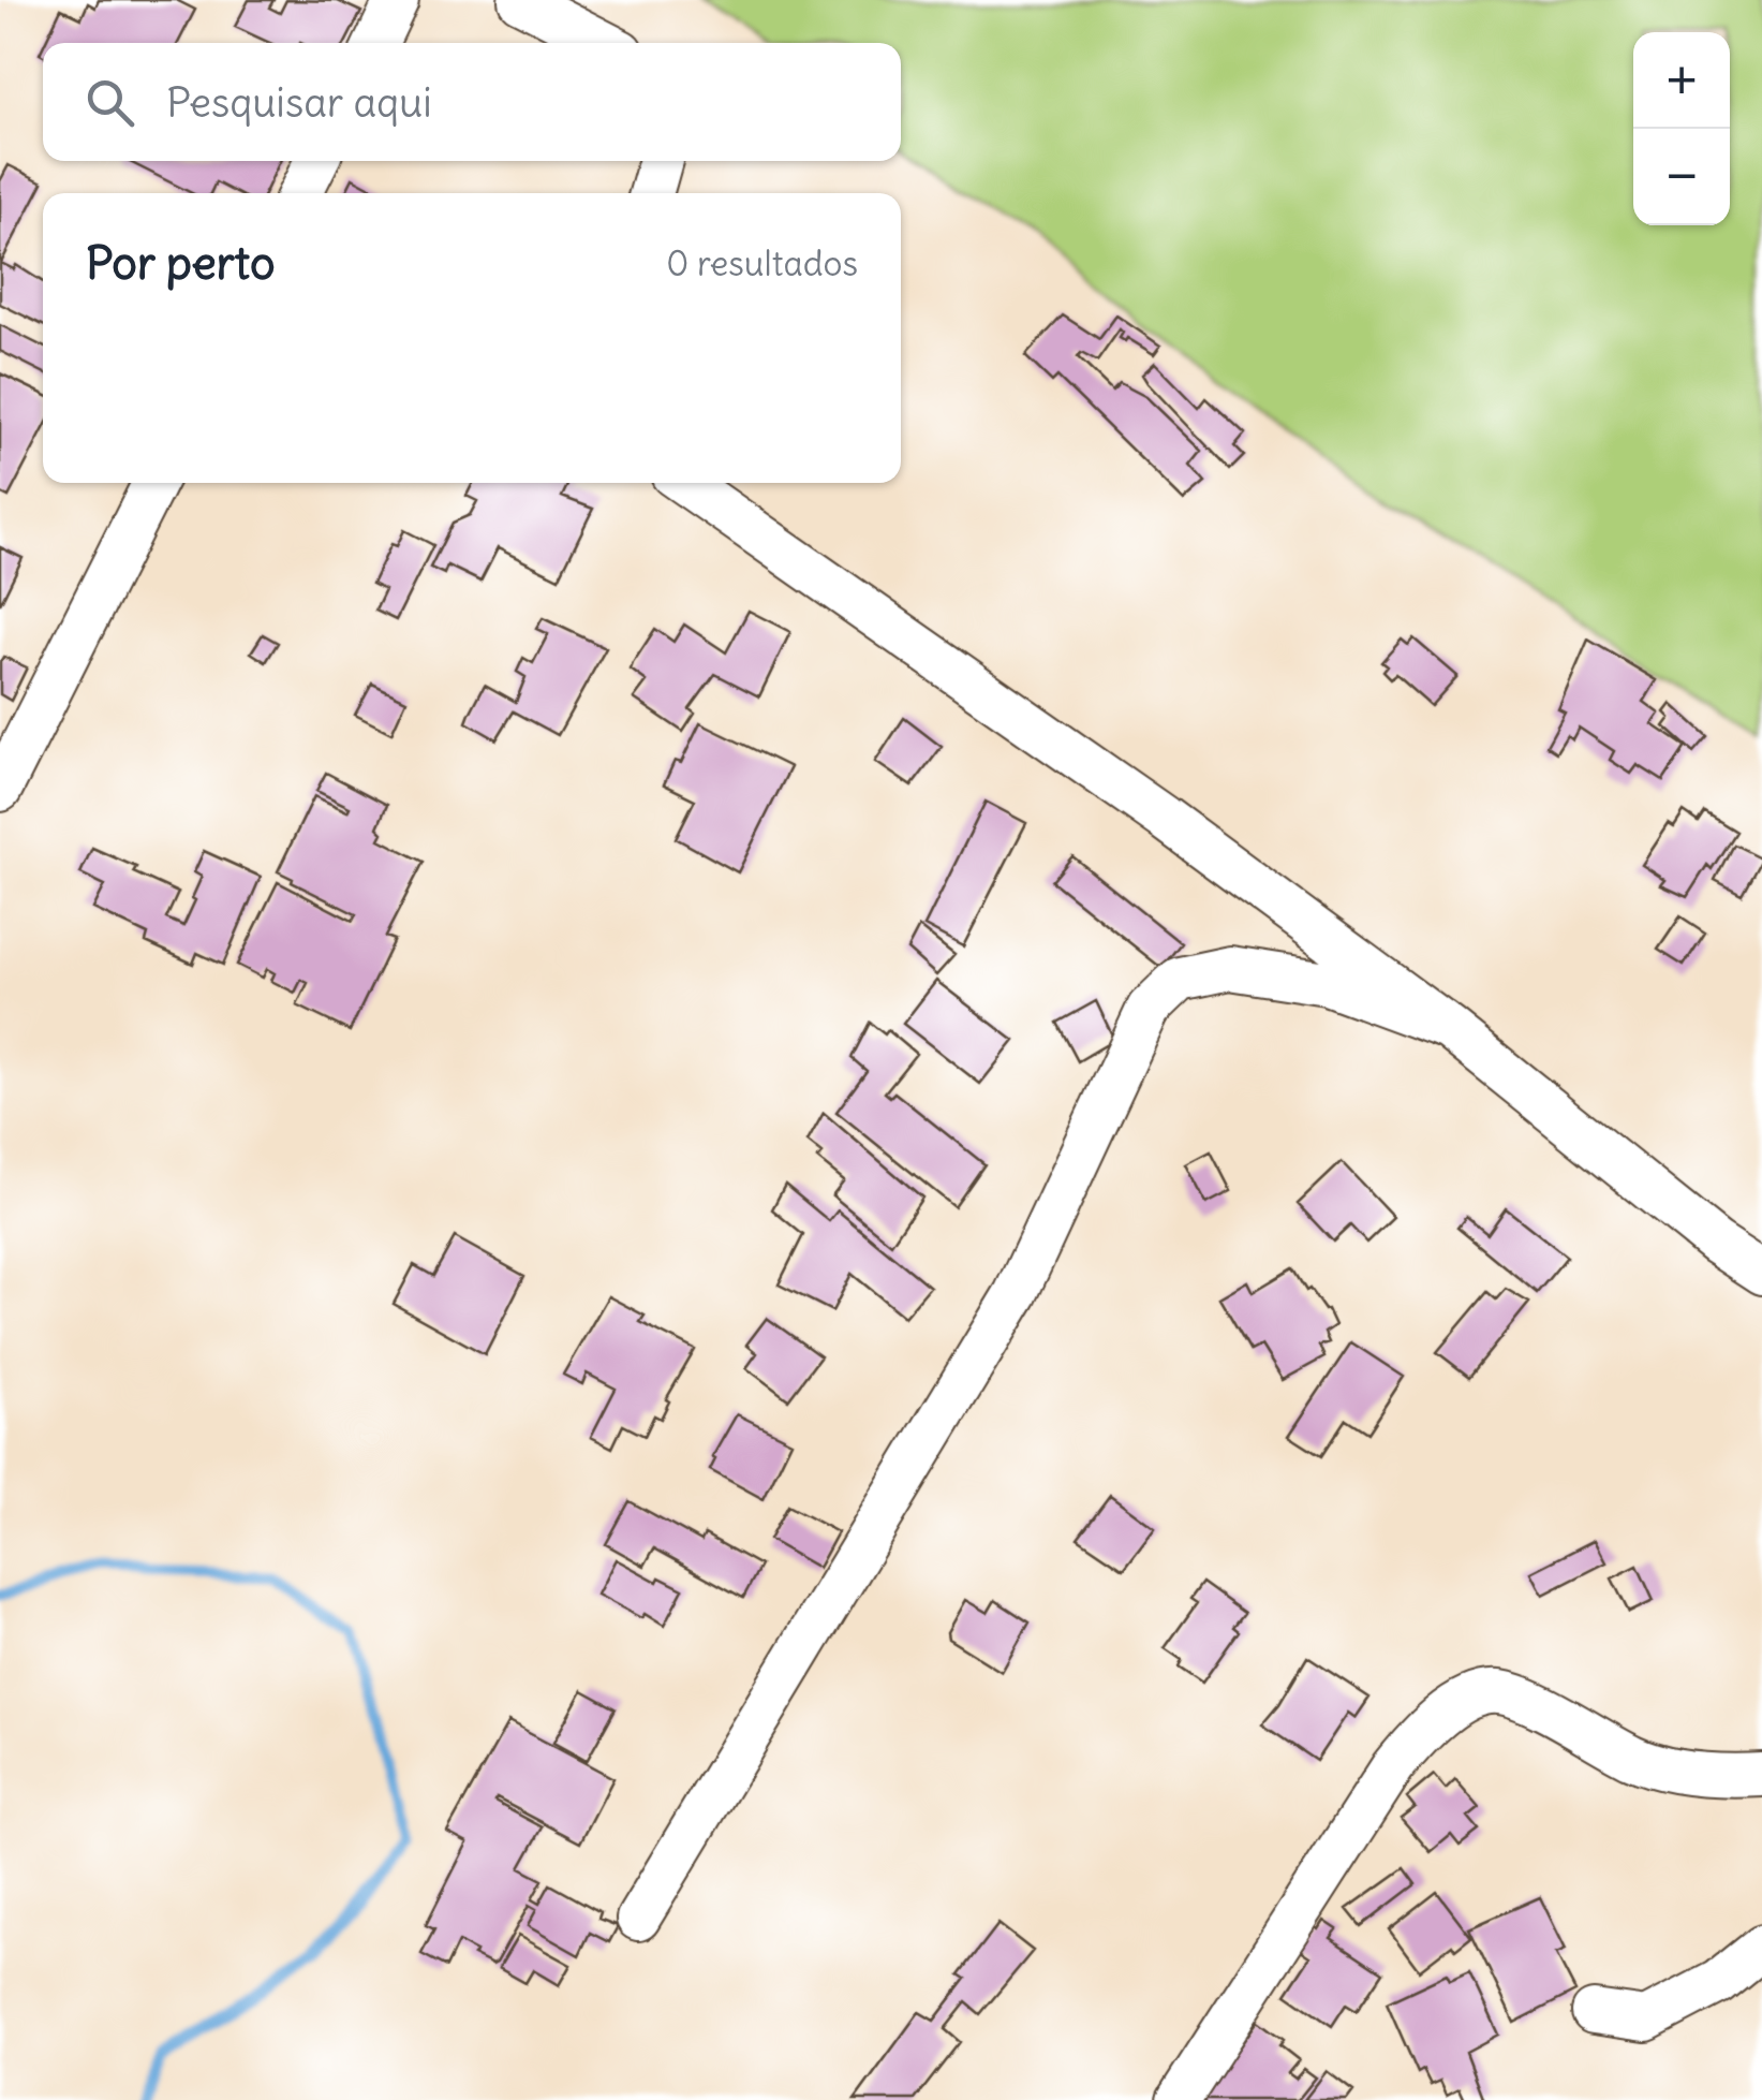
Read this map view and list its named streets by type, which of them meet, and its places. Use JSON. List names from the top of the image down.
{
  "page": {
    "map_buttons": ["+", "−"],
    "search": "Pesquisar aqui",
    "heading": ["Por perto", "0 resultados"]
  }
}
